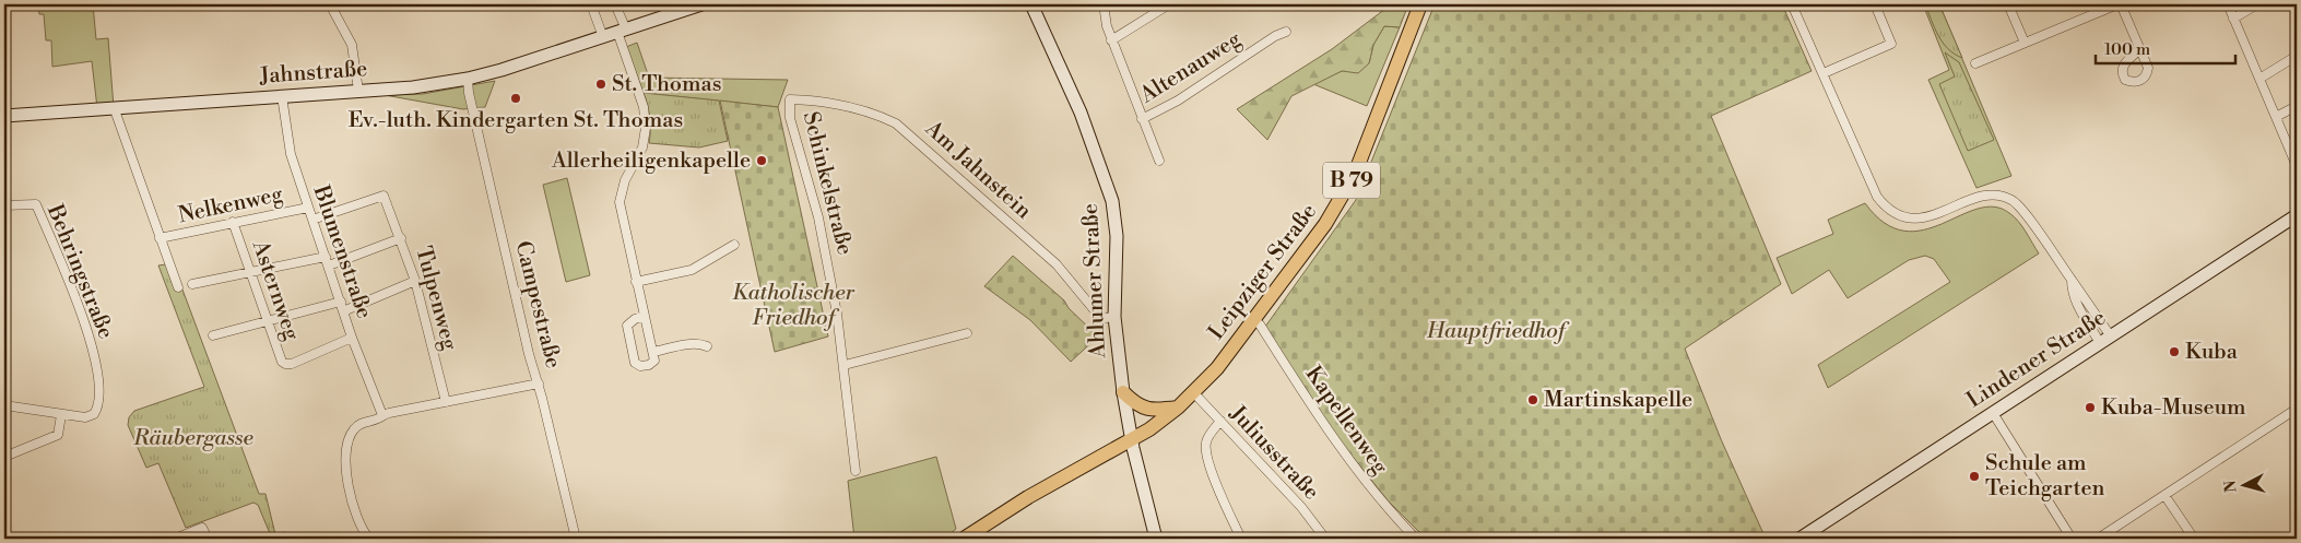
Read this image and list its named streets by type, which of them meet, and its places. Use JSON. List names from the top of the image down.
{
  "streets": {
    "main road": [
      "Jahnstraße",
      "B 79",
      "Leipziger Straße",
      "Ahlumer Straße",
      "Lindener Straße"
    ],
    "street": [
      "Altenauweg",
      "Am Jahnstein",
      "Schinkelstraße",
      "Nelkenweg",
      "Blumenstraße",
      "Behringstraße",
      "Asternweg",
      "Tulpenweg",
      "Campestraße",
      "Kapellenweg",
      "Juliusstraße"
    ]
  },
  "crossings": [
    ["Jahnstraße", "Blumenstraße"],
    ["Jahnstraße", "Campestraße"],
    ["Am Jahnstein", "Schinkelstraße"],
    ["Am Jahnstein", "Ahlumer Straße"],
    ["B 79", "Leipziger Straße"],
    ["B 79", "Ahlumer Straße"],
    ["Nelkenweg", "Blumenstraße"],
    ["Nelkenweg", "Asternweg"],
    ["Nelkenweg", "Tulpenweg"],
    ["Blumenstraße", "Asternweg"],
    ["Leipziger Straße", "Ahlumer Straße"],
    ["Leipziger Straße", "Kapellenweg"],
    ["Leipziger Straße", "Juliusstraße"]
  ],
  "parks": ["Katholischer Friedhof", "Hauptfriedhof", "Räubergasse"],
  "places": [
    "St. Thomas",
    "Ev.-luth. Kindergarten St. Thomas",
    "Allerheiligenkapelle",
    "Kuba",
    "Martinskapelle",
    "Kuba-Museum",
    "Schule am Teichgarten"
  ],
  "scale_bar": "100 m",
  "north": "left"
}
